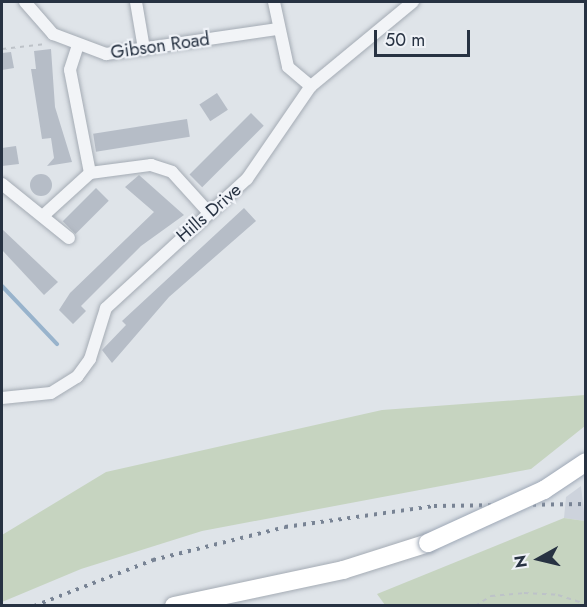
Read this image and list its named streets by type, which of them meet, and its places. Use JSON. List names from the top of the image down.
{
  "streets": {
    "street": ["Gibson Road", "Hills Drive"]
  },
  "scale_bar": "50 m",
  "north": "left"
}
